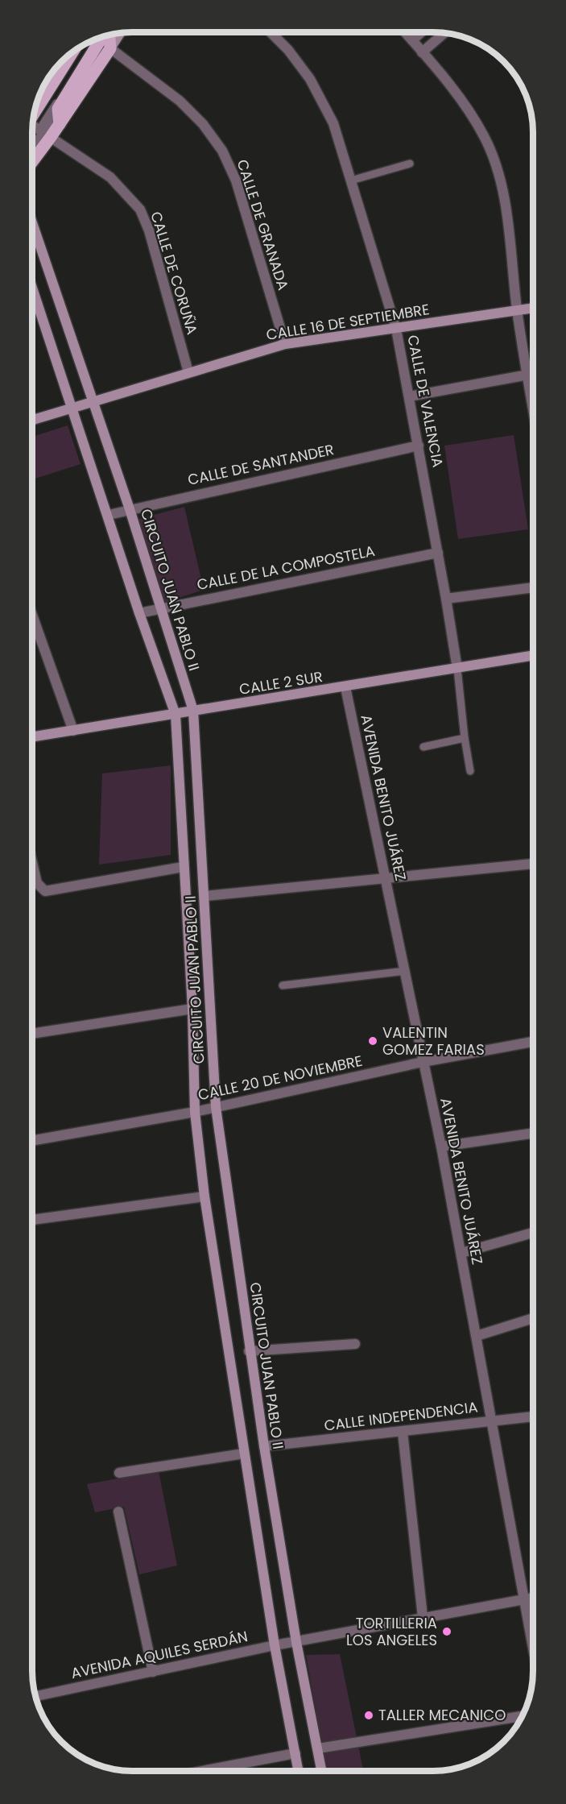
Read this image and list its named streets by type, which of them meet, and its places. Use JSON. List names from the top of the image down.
{
  "streets": {
    "main road": ["CALLE 16 DE SEPTIEMBRE", "CIRCUITO JUAN PABLO II", "CALLE 2 SUR"],
    "street": [
      "CALLE DE GRANADA",
      "CALLE DE CORUÑA",
      "CALLE DE VALENCIA",
      "CALLE DE SANTANDER",
      "CALLE DE LA COMPOSTELA",
      "AVENIDA BENITO JUÁREZ",
      "CALLE 20 DE NOVIEMBRE",
      "CALLE INDEPENDENCIA",
      "AVENIDA AQUILES SERDÁN"
    ]
  },
  "crossings": [
    ["CALLE DE GRANADA", "CALLE 16 DE SEPTIEMBRE"],
    ["CALLE DE CORUÑA", "CALLE 16 DE SEPTIEMBRE"],
    ["CALLE 16 DE SEPTIEMBRE", "CALLE DE VALENCIA"],
    ["CALLE 16 DE SEPTIEMBRE", "CIRCUITO JUAN PABLO II"],
    ["CALLE DE VALENCIA", "CALLE DE SANTANDER"],
    ["CALLE DE VALENCIA", "CALLE DE LA COMPOSTELA"],
    ["CALLE DE VALENCIA", "CALLE 2 SUR"],
    ["CALLE DE SANTANDER", "CIRCUITO JUAN PABLO II"],
    ["CALLE DE LA COMPOSTELA", "CIRCUITO JUAN PABLO II"],
    ["CIRCUITO JUAN PABLO II", "CALLE 2 SUR"],
    ["CIRCUITO JUAN PABLO II", "CALLE 20 DE NOVIEMBRE"],
    ["CIRCUITO JUAN PABLO II", "CALLE INDEPENDENCIA"],
    ["CIRCUITO JUAN PABLO II", "AVENIDA AQUILES SERDÁN"],
    ["CALLE 2 SUR", "AVENIDA BENITO JUÁREZ"],
    ["AVENIDA BENITO JUÁREZ", "CALLE 20 DE NOVIEMBRE"],
    ["AVENIDA BENITO JUÁREZ", "CALLE INDEPENDENCIA"],
    ["AVENIDA BENITO JUÁREZ", "AVENIDA AQUILES SERDÁN"]
  ],
  "places": ["VALENTIN GOMEZ FARIAS", "TORTILLERIA LOS ANGELES", "TALLER MECANICO"]
}
